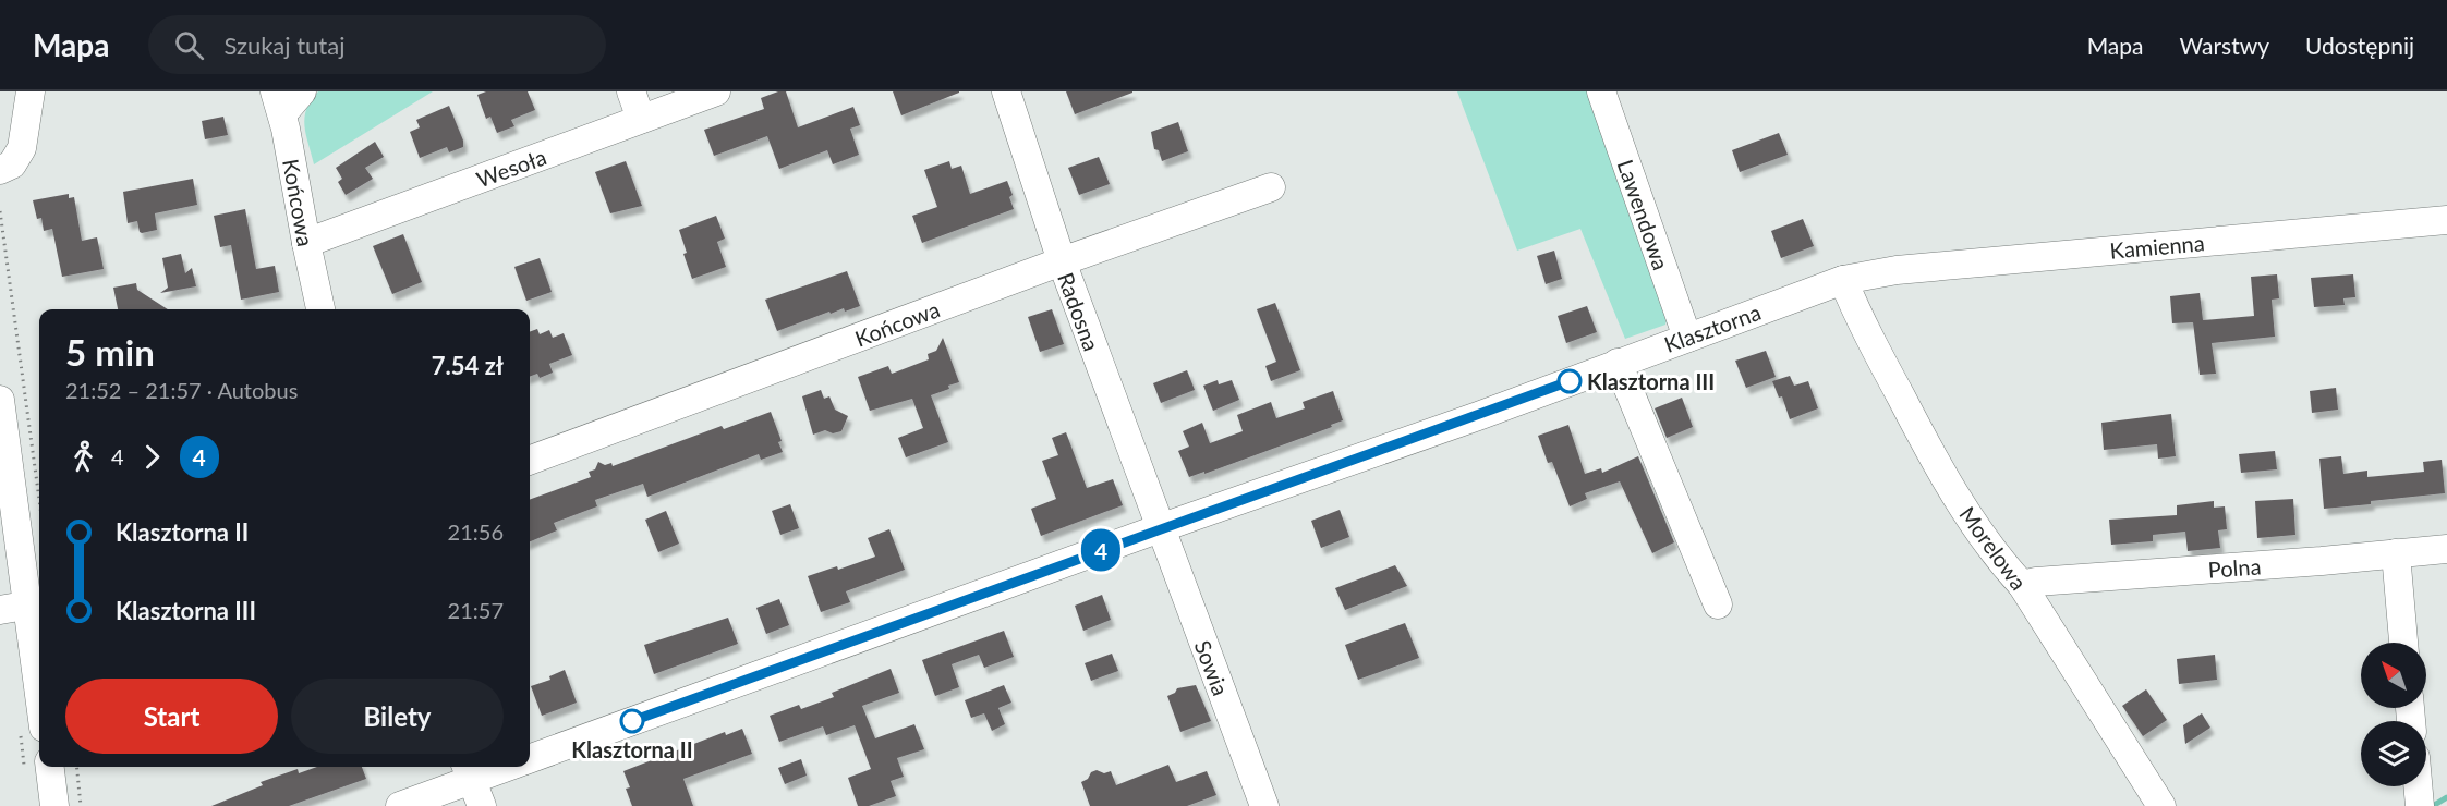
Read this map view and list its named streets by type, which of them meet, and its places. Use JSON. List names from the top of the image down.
{
  "streets": {
    "street": [
      "Wesoła",
      "Końcowa",
      "Lawendowa",
      "Kamienna",
      "Radosna",
      "Klasztorna",
      "Morelowa",
      "Polna",
      "Sowia"
    ]
  },
  "crossings": [
    ["Wesoła", "Końcowa"],
    ["Końcowa", "Radosna"],
    ["Lawendowa", "Klasztorna"],
    ["Kamienna", "Klasztorna"],
    ["Kamienna", "Morelowa"],
    ["Radosna", "Klasztorna"],
    ["Radosna", "Sowia"],
    ["Klasztorna", "Morelowa"],
    ["Klasztorna", "Sowia"],
    ["Morelowa", "Polna"]
  ],
  "places": ["Klasztorna III", "Klasztorna II"],
  "lines": ["bus line 4"],
  "north": "top left",
  "page": {
    "header": "Mapa",
    "search": "Szukaj tutaj",
    "nav": ["Mapa", "Warstwy", "Udostępnij"],
    "on_map": "4",
    "heading": ["5 min", "21:52 – 21:57 · Autobus", "7.54 zł"],
    "legs": ["4", "4"],
    "list": [
      {
        "name": "Klasztorna II",
        "value": "21:56"
      },
      {
        "name": "Klasztorna III",
        "value": "21:57"
      }
    ],
    "buttons": ["Start", "Bilety"]
  }
}
